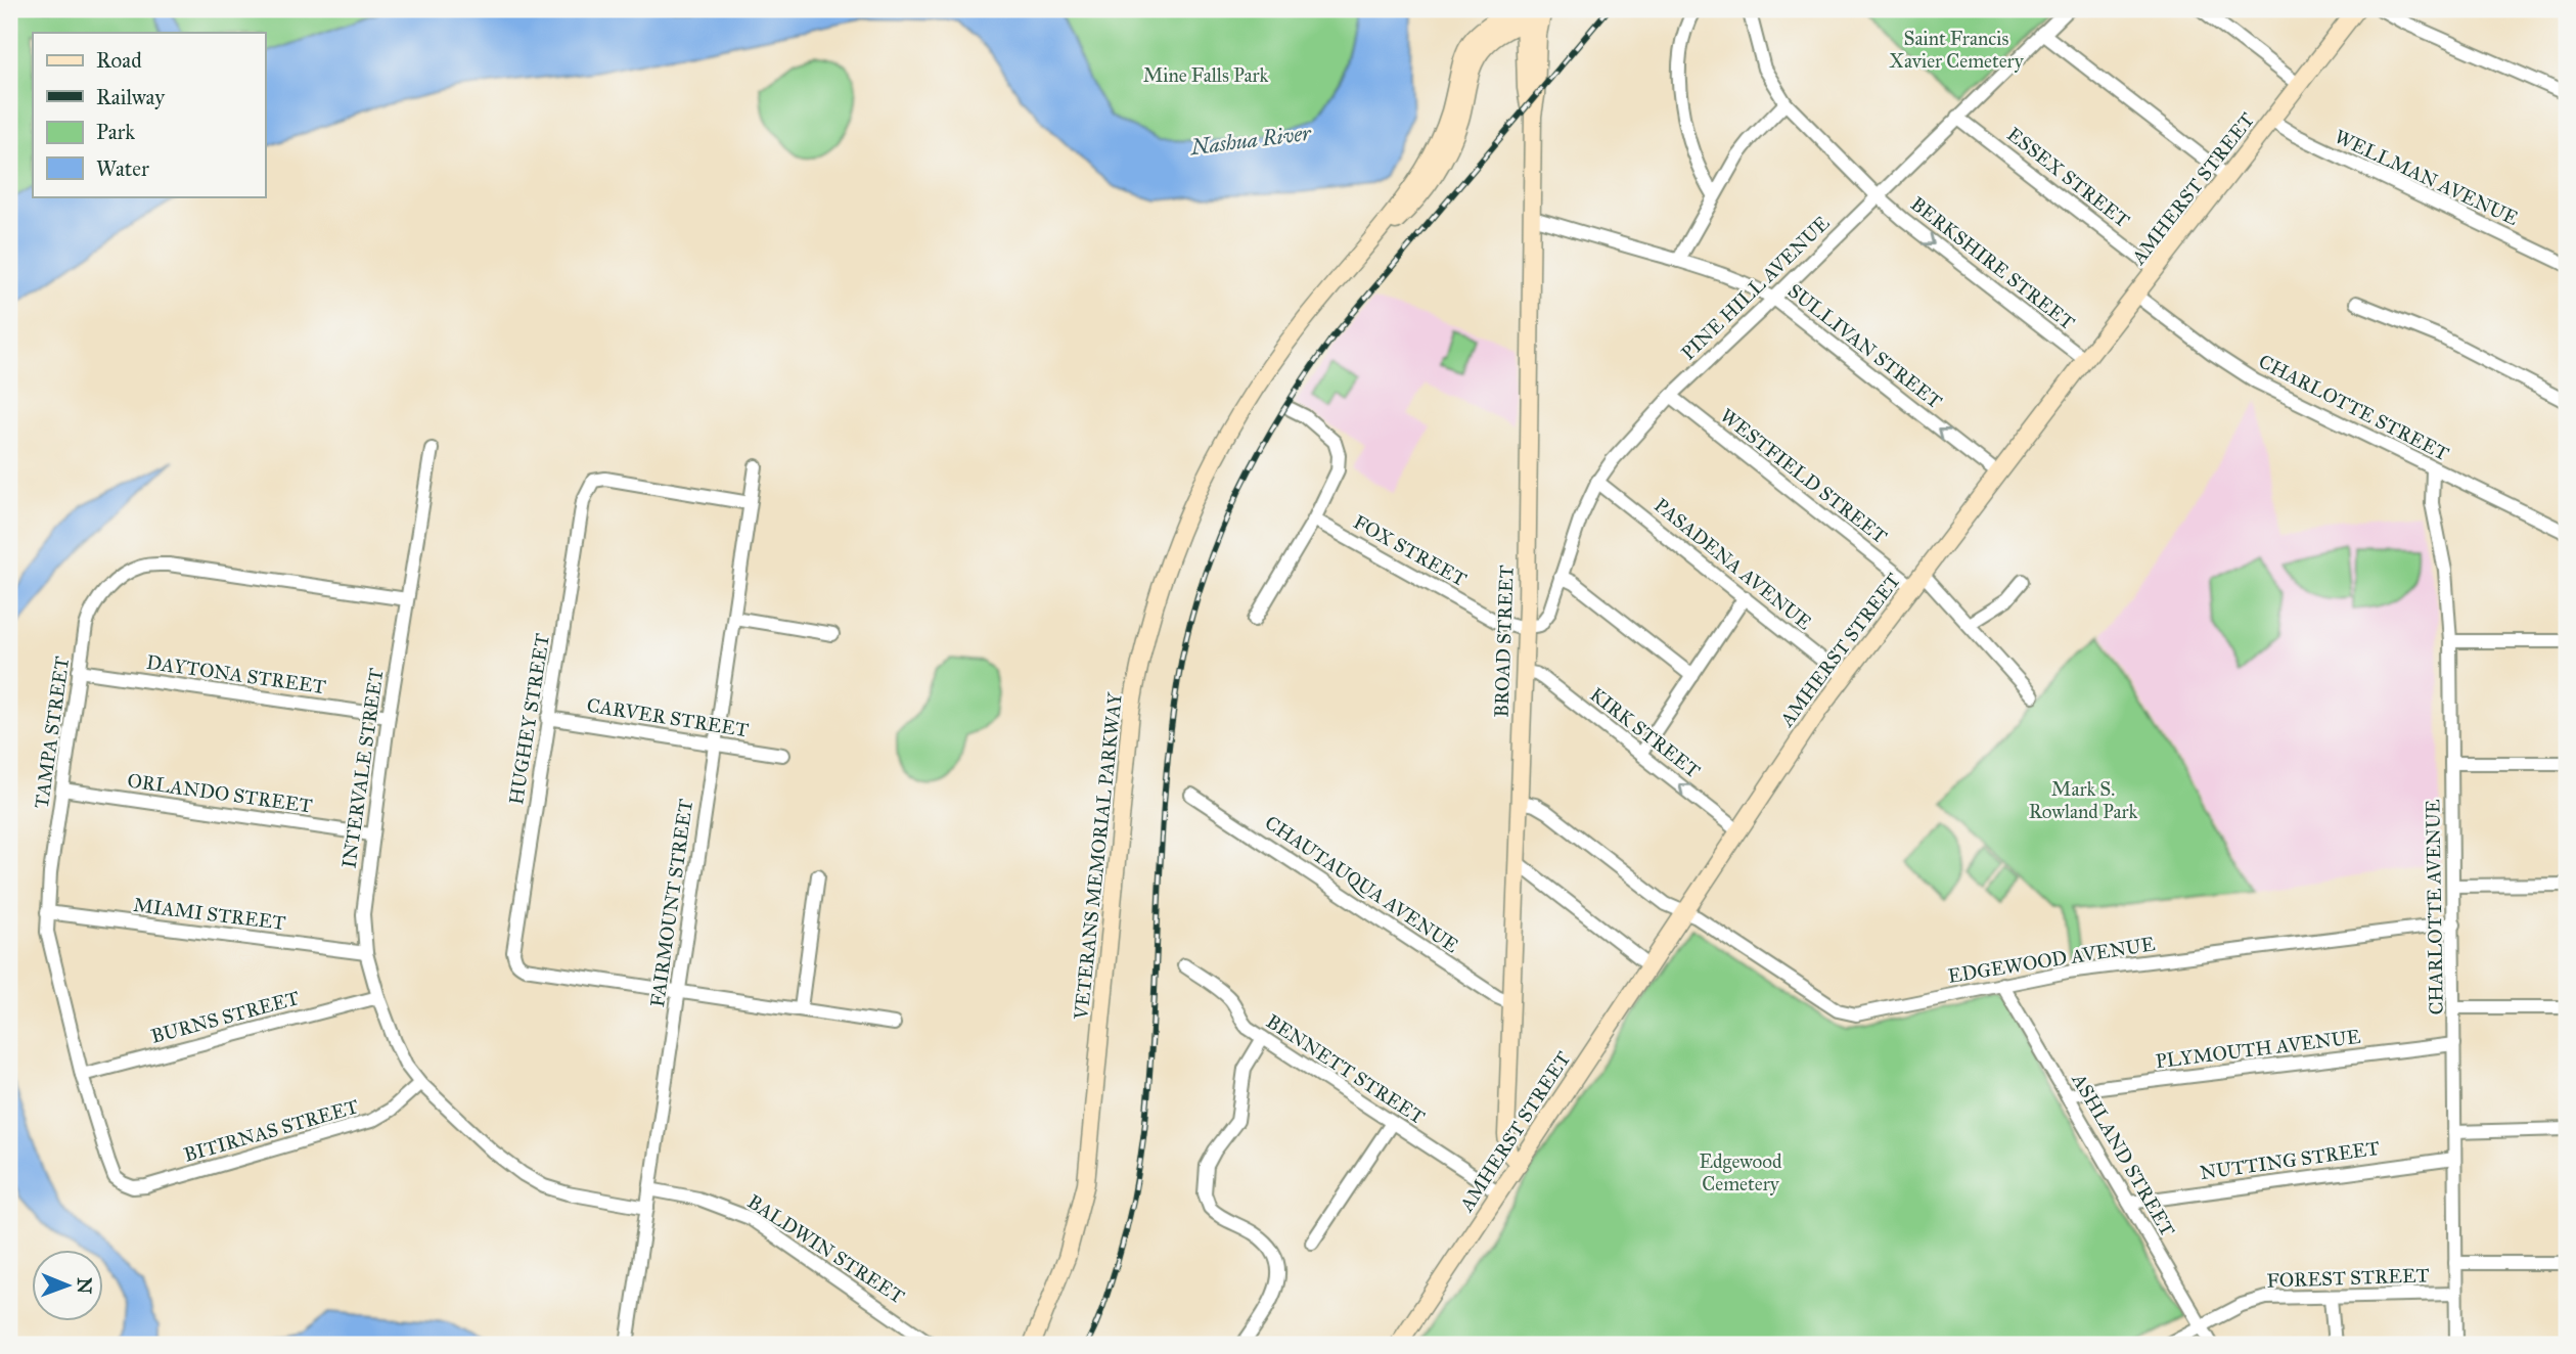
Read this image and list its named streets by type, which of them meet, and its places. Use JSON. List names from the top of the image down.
{
  "streets": {
    "main road": ["AMHERST STREET", "BROAD STREET", "VETERANS MEMORIAL PARKWAY"],
    "street": [
      "ESSEX STREET",
      "WELLMAN AVENUE",
      "BERKSHIRE STREET",
      "PINE HILL AVENUE",
      "SULLIVAN STREET",
      "CHARLOTTE STREET",
      "WESTFIELD STREET",
      "FOX STREET",
      "PASADENA AVENUE",
      "DAYTONA STREET",
      "CARVER STREET",
      "HUGHEY STREET",
      "TAMPA STREET",
      "KIRK STREET",
      "INTERVALE STREET",
      "ORLANDO STREET",
      "CHAUTAUQUA AVENUE",
      "FAIRMOUNT STREET",
      "CHARLOTTE AVENUE",
      "MIAMI STREET",
      "EDGEWOOD AVENUE",
      "BURNS STREET",
      "PLYMOUTH AVENUE",
      "BENNETT STREET",
      "BITIRNAS STREET",
      "ASHLAND STREET",
      "NUTTING STREET",
      "BALDWIN STREET",
      "FOREST STREET"
    ]
  },
  "crossings": [
    ["ESSEX STREET", "AMHERST STREET"],
    ["ESSEX STREET", "PINE HILL AVENUE"],
    ["WELLMAN AVENUE", "AMHERST STREET"],
    ["AMHERST STREET", "BERKSHIRE STREET"],
    ["AMHERST STREET", "SULLIVAN STREET"],
    ["AMHERST STREET", "CHARLOTTE STREET"],
    ["AMHERST STREET", "WESTFIELD STREET"],
    ["AMHERST STREET", "PASADENA AVENUE"],
    ["AMHERST STREET", "BROAD STREET"],
    ["AMHERST STREET", "KIRK STREET"],
    ["AMHERST STREET", "EDGEWOOD AVENUE"],
    ["AMHERST STREET", "BENNETT STREET"],
    ["BERKSHIRE STREET", "PINE HILL AVENUE"],
    ["PINE HILL AVENUE", "SULLIVAN STREET"],
    ["PINE HILL AVENUE", "WESTFIELD STREET"],
    ["PINE HILL AVENUE", "FOX STREET"],
    ["PINE HILL AVENUE", "PASADENA AVENUE"],
    ["PINE HILL AVENUE", "BROAD STREET"],
    ["SULLIVAN STREET", "BROAD STREET"],
    ["CHARLOTTE STREET", "CHARLOTTE AVENUE"],
    ["FOX STREET", "BROAD STREET"],
    ["BROAD STREET", "KIRK STREET"],
    ["BROAD STREET", "VETERANS MEMORIAL PARKWAY"],
    ["BROAD STREET", "CHAUTAUQUA AVENUE"],
    ["BROAD STREET", "EDGEWOOD AVENUE"],
    ["DAYTONA STREET", "TAMPA STREET"],
    ["DAYTONA STREET", "INTERVALE STREET"],
    ["CARVER STREET", "HUGHEY STREET"],
    ["CARVER STREET", "FAIRMOUNT STREET"],
    ["HUGHEY STREET", "FAIRMOUNT STREET"],
    ["TAMPA STREET", "INTERVALE STREET"],
    ["TAMPA STREET", "ORLANDO STREET"],
    ["TAMPA STREET", "MIAMI STREET"],
    ["TAMPA STREET", "BURNS STREET"],
    ["TAMPA STREET", "BITIRNAS STREET"],
    ["INTERVALE STREET", "ORLANDO STREET"],
    ["INTERVALE STREET", "FAIRMOUNT STREET"],
    ["INTERVALE STREET", "MIAMI STREET"],
    ["INTERVALE STREET", "BURNS STREET"],
    ["INTERVALE STREET", "BITIRNAS STREET"],
    ["FAIRMOUNT STREET", "BALDWIN STREET"],
    ["CHARLOTTE AVENUE", "EDGEWOOD AVENUE"],
    ["CHARLOTTE AVENUE", "PLYMOUTH AVENUE"],
    ["CHARLOTTE AVENUE", "NUTTING STREET"],
    ["CHARLOTTE AVENUE", "FOREST STREET"],
    ["EDGEWOOD AVENUE", "ASHLAND STREET"],
    ["PLYMOUTH AVENUE", "ASHLAND STREET"],
    ["ASHLAND STREET", "NUTTING STREET"],
    ["ASHLAND STREET", "FOREST STREET"]
  ],
  "one_way": ["BERKSHIRE STREET", "SULLIVAN STREET", "KIRK STREET"],
  "water": ["Nashua River"],
  "parks": [
    "Saint Francis Xavier Cemetery",
    "Mine Falls Park",
    "Mark S. Rowland Park",
    "Edgewood Cemetery"
  ],
  "legend": [
    "Road",
    "Railway",
    "Park",
    "Water"
  ],
  "north": "right"
}
